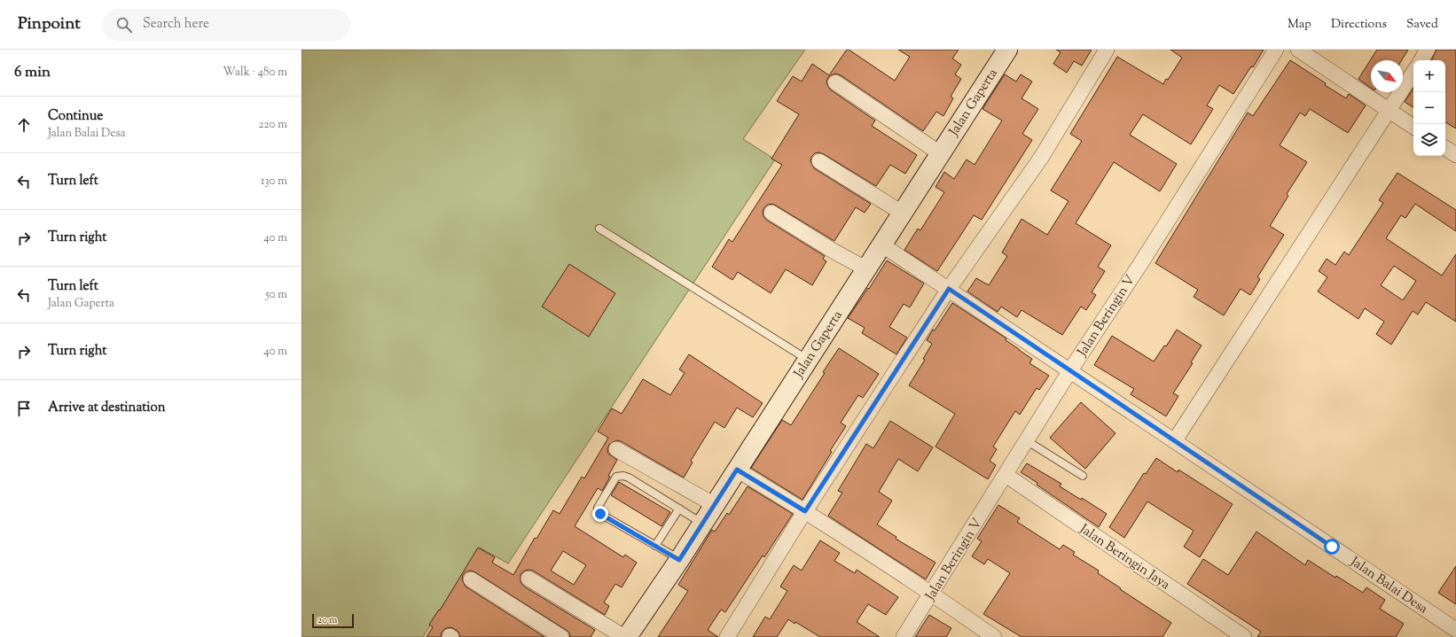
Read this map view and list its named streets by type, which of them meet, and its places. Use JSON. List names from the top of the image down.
{
  "streets": {
    "street": [
      "Jalan Gaperta",
      "Jalan Beringin V",
      "Jalan Beringin Jaya",
      "Jalan Balai Desa"
    ]
  },
  "crossings": [
    ["Jalan Gaperta", "Jalan Balai Desa"],
    ["Jalan Beringin V", "Jalan Beringin Jaya"],
    ["Jalan Beringin V", "Jalan Balai Desa"]
  ],
  "scale_bar": "20 m",
  "north": "bottom right",
  "page": {
    "header": "Pinpoint",
    "search": "Search here",
    "nav": ["Map", "Directions", "Saved"],
    "heading": ["6 min", "Walk · 480 m"],
    "map_buttons": ["+", "−"],
    "list": [
      ["Continue", "Jalan Balai Desa", "220 m"],
      ["Turn left", "130 m"],
      ["Turn right", "40 m"],
      ["Turn left", "Jalan Gaperta", "50 m"],
      ["Turn right", "40 m"],
      "Arrive at destination"
    ],
    "scale": "20 m"
  }
}
